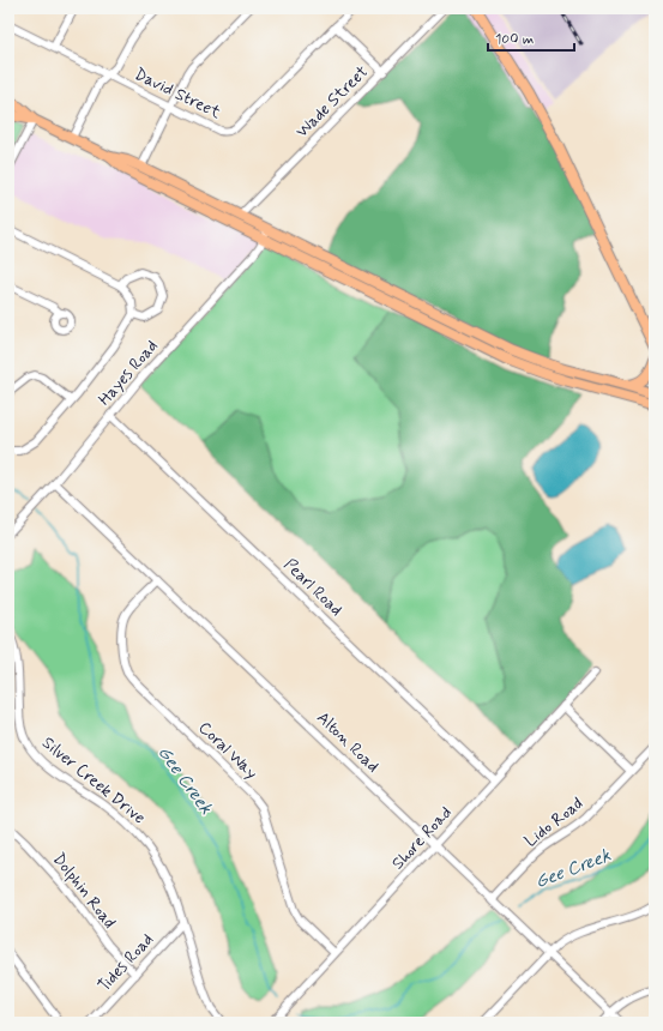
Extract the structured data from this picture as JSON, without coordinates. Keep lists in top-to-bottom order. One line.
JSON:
{"streets":{"street":["David Street","Wade Street","Hayes Road","Pearl Road","Alton Road","Coral Way","Silver Creek Drive","Lido Road","Shore Road","Dolphin Road","Tides Road"]},"crossings":[["Hayes Road","Pearl Road"],["Hayes Road","Alton Road"],["Pearl Road","Shore Road"],["Alton Road","Coral Way"],["Alton Road","Lido Road"],["Alton Road","Shore Road"],["Coral Way","Shore Road"],["Silver Creek Drive","Tides Road"],["Dolphin Road","Tides Road"]],"water":["Gee Creek"],"scale_bar":"100 m"}
